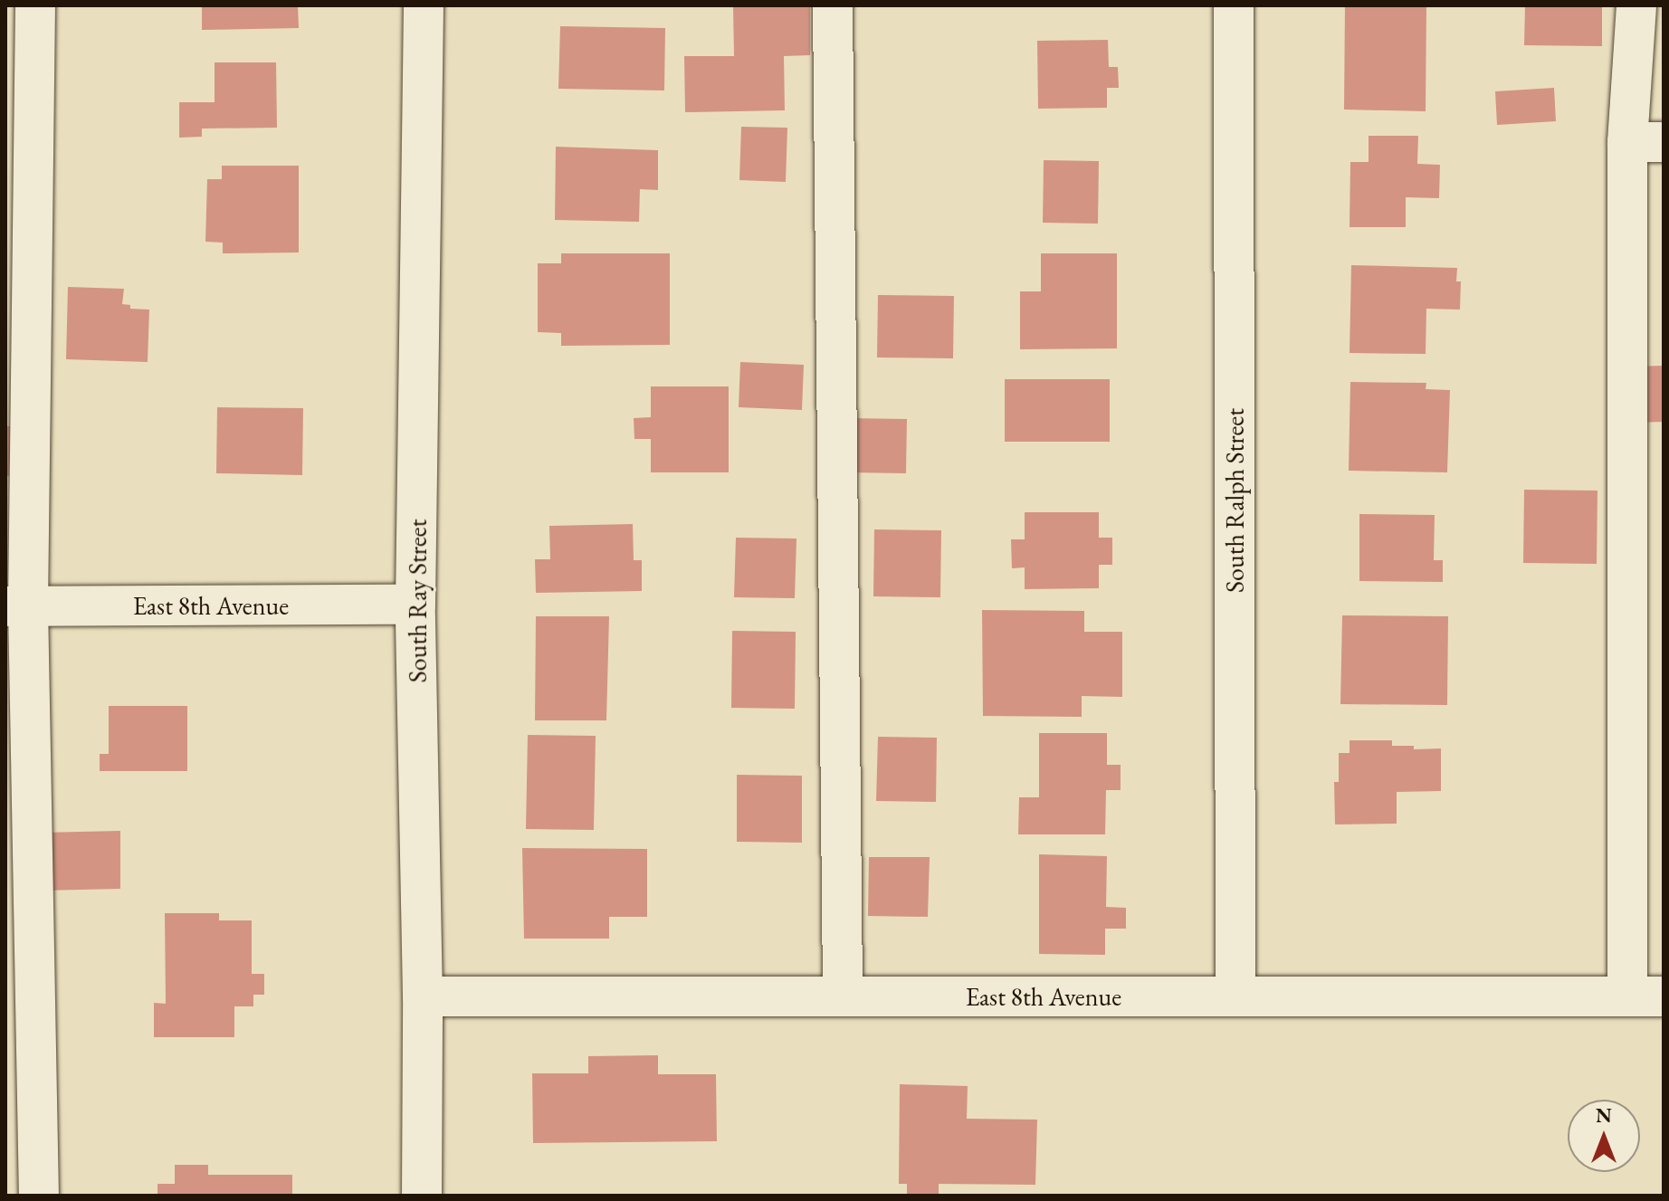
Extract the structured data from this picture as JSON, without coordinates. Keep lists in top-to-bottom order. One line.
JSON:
{"streets":{"street":["South Ralph Street","South Ray Street","East 8th Avenue"]},"crossings":[["South Ralph Street","East 8th Avenue"],["South Ray Street","East 8th Avenue"]],"north":"top"}
